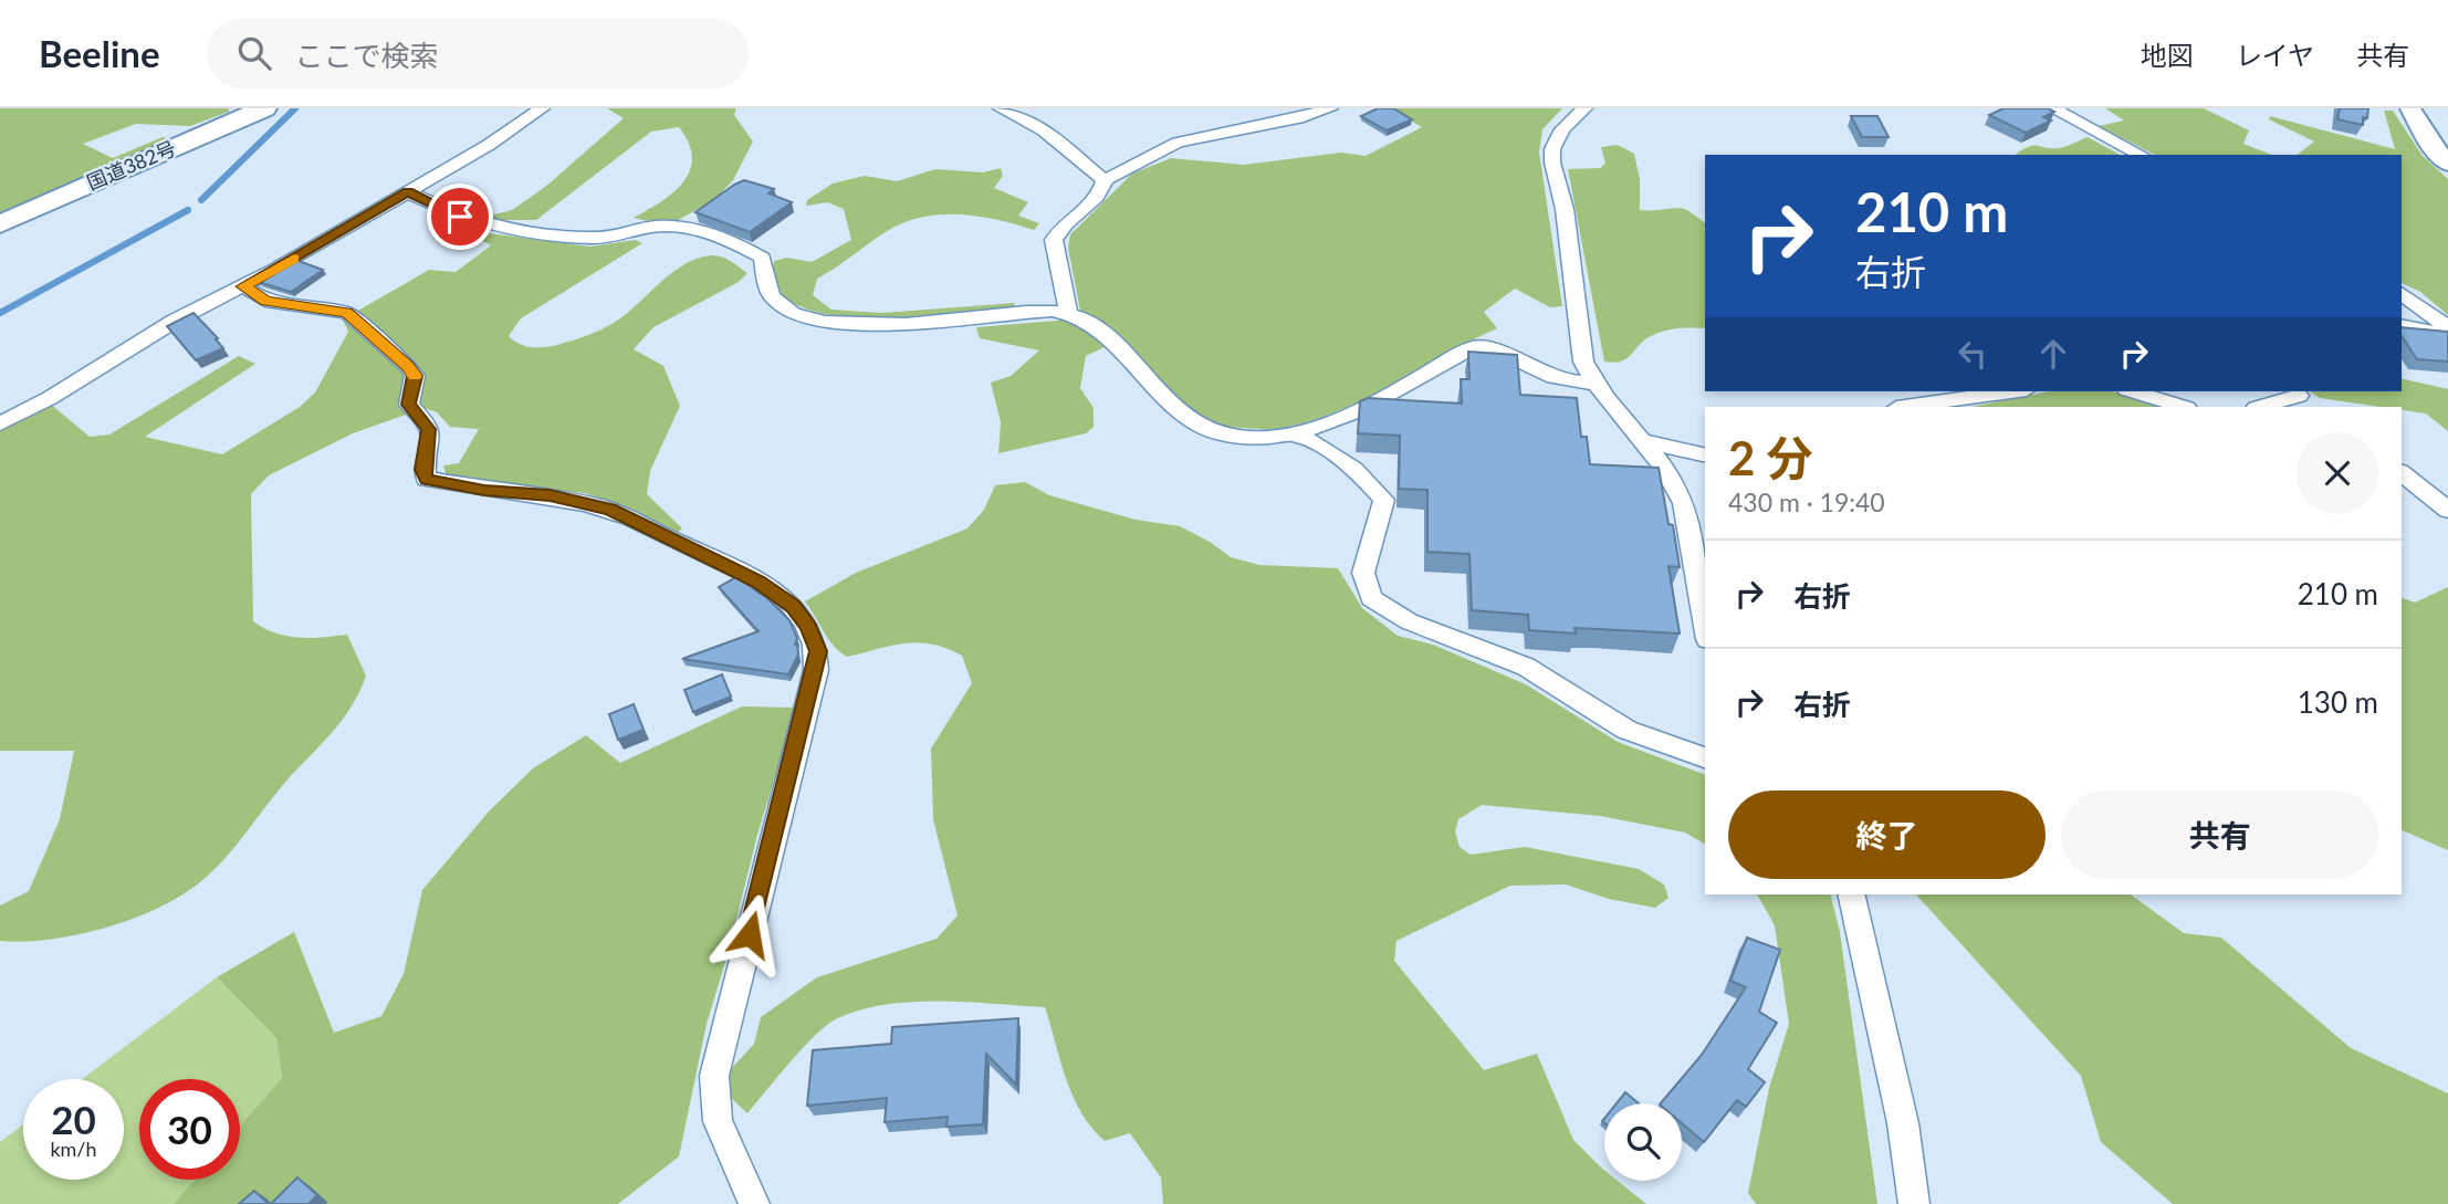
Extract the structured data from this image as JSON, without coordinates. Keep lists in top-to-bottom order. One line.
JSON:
{"streets":{"highway":["国道382号"]},"page":{"header":"Beeline","search":"ここで検索","nav":["地図","レイヤ","共有"],"turn":["210 m","右折"],"heading":["2 分","430 m · 19:40"],"list":[{"name":"右折","value":"210 m"},{"name":"右折","value":"130 m"}],"buttons":["終了","共有"],"speed":"20 km/h","limit":"30"}}
